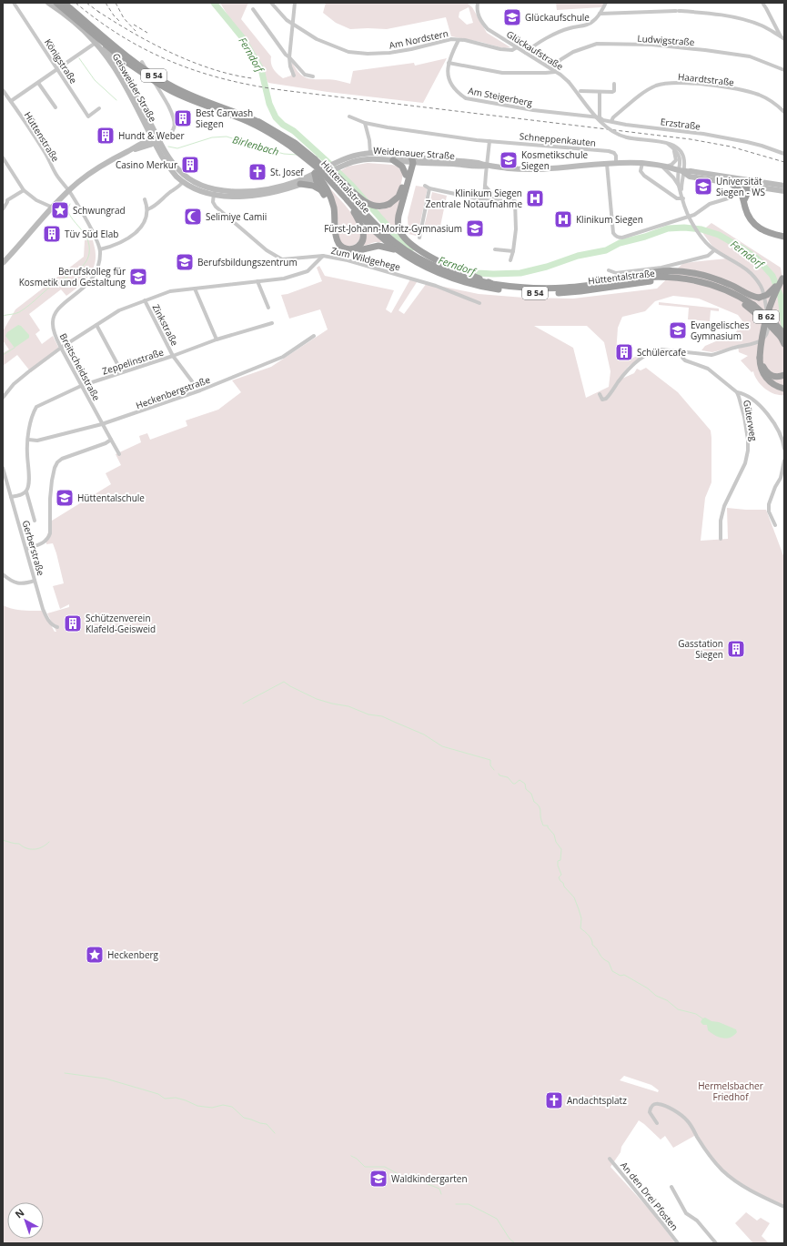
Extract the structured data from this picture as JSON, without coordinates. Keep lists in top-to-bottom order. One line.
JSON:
{"streets":{"highway":["B 54","Hüttentalstraße","B 62"],"main road":["Geisweider Straße","Weidenauer Straße"],"street":["Am Nordstern","Ludwigstraße","Glückaufstraße","Königstraße","Haardtstraße","Am Steigerberg","Erzstraße","Hüttenstraße","Schneppenkauten","Zum Wildgehege","Zinkstraße","Zeppelinstraße","Breitscheidstraße","Heckenbergstraße","Güterweg","Gerberstraße","An den Drei Pfosten"]},"crossings":[["Am Nordstern","Glückaufstraße"],["Am Nordstern","Am Steigerberg"],["Ludwigstraße","Glückaufstraße"],["Glückaufstraße","Weidenauer Straße"],["B 54","Hüttentalstraße"],["B 54","B 62"],["Haardtstraße","Erzstraße"],["Geisweider Straße","Weidenauer Straße"],["Geisweider Straße","Hüttentalstraße"],["Am Steigerberg","Erzstraße"],["Schneppenkauten","Weidenauer Straße"],["Weidenauer Straße","Zum Wildgehege"],["Zinkstraße","Zeppelinstraße"],["Zeppelinstraße","Breitscheidstraße"],["Zeppelinstraße","Heckenbergstraße"],["Breitscheidstraße","Heckenbergstraße"]],"water":["Ferndorf","Birlenbach"],"parks":["Hermelsbacher Friedhof"],"places":{"school or university":["Glückaufschule","Kosmetikschule Siegen","Universität Siegen - WS","Fürst-Johann-Moritz-Gymnasium","Berufsbildungszentrum","Berufskolleg für Kosmetik und Gestaltung","Evangelisches Gymnasium","Hüttentalschule","Waldkindergarten"],"building":["Best Carwash Siegen","Hundt & Weber","Casino Merkur","Tüv Süd Elab","Schülercafe","Schützenverein Klafeld-Geisweid","Gasstation Siegen"],"church":["St. Josef","Andachtsplatz"],"hospital":["Klinikum Siegen Zentrale Notaufnahme","Klinikum Siegen"],"place":["Schwungrad","Heckenberg"],"mosque":["Selimiye Camii"]},"north":"top left"}
